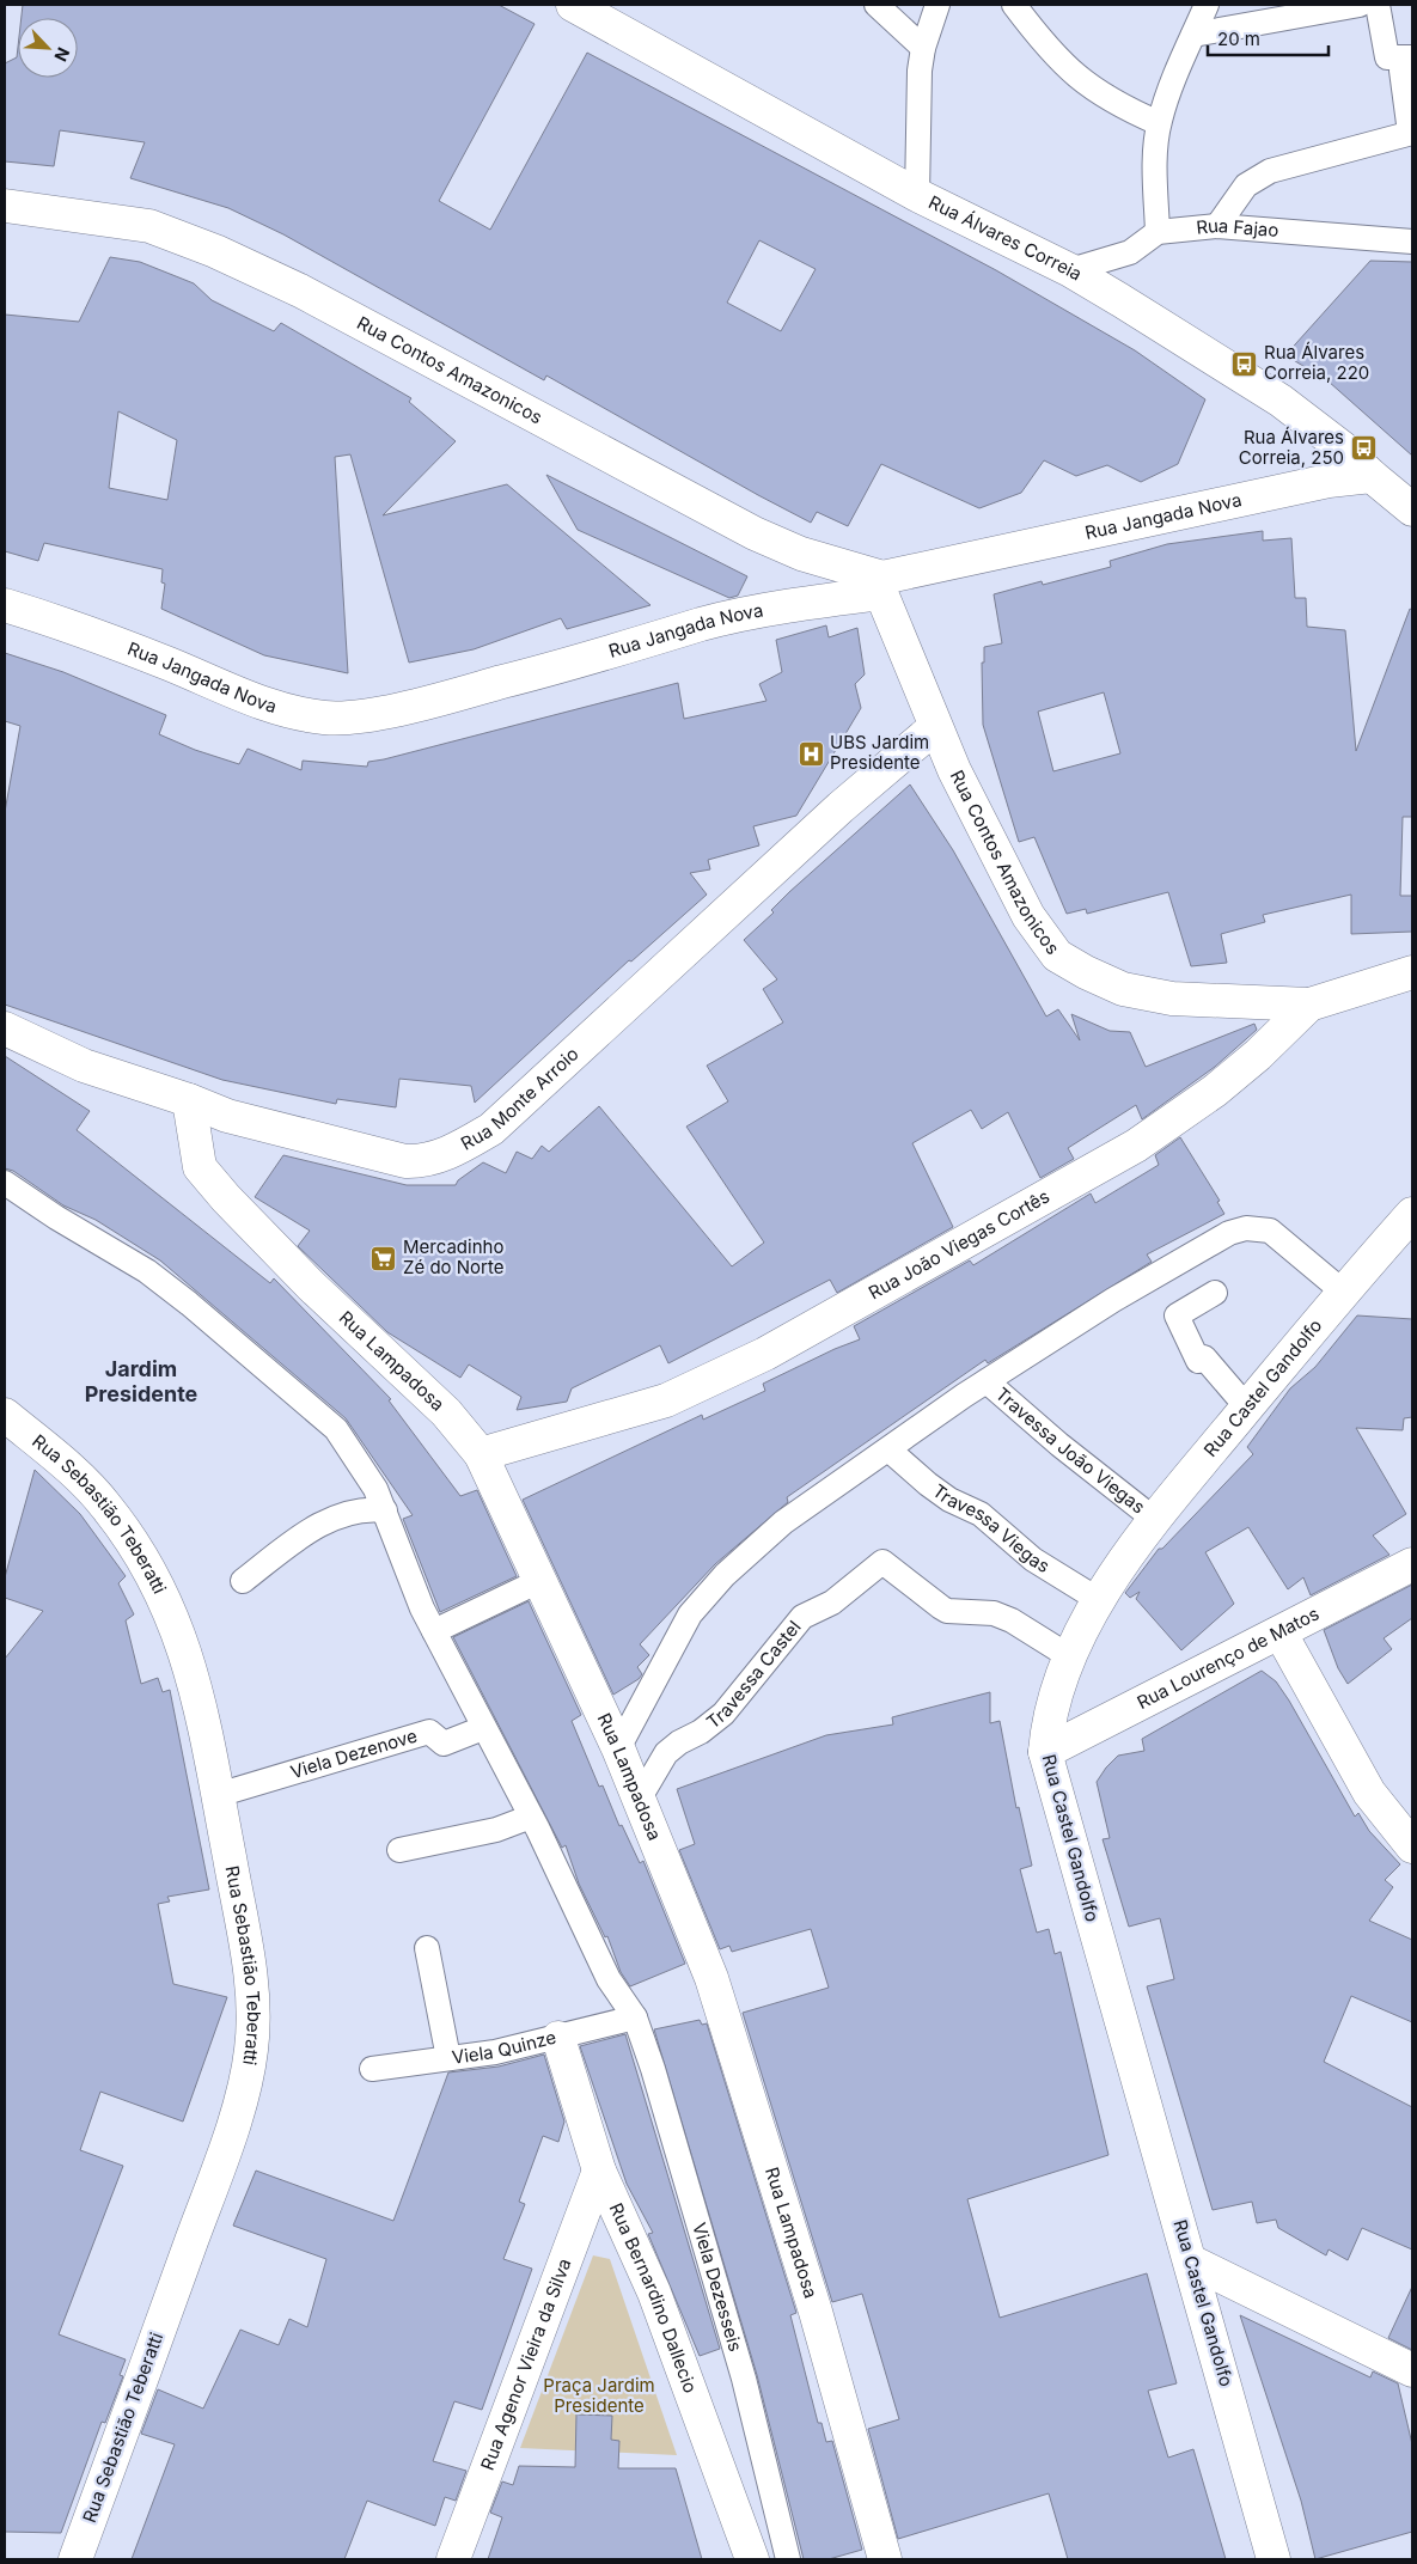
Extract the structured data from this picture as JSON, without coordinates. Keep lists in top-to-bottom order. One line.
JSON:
{"streets":{"street":["Rua Álvares Correia","Rua Contos Amazonicos","Rua Jangada Nova","Rua Monte Arroio","Rua João Viegas Cortês","Rua Lampadosa","Rua Castel Gandolfo","Rua Sebastião Teberatti","Rua Lourenço de Matos","Rua Bernardino Dallecio","Rua Agenor Vieira da Silva"],"lane":["Rua Fajao","Travessa João Viegas","Travessa Viegas","Travessa Castel","Viela Dezenove","Viela Quinze","Viela Dezesseis"]},"crossings":[["Rua Álvares Correia","Rua Jangada Nova"],["Rua Contos Amazonicos","Rua Jangada Nova"],["Rua Contos Amazonicos","Rua Monte Arroio"],["Rua Contos Amazonicos","Rua João Viegas Cortês"],["Rua Monte Arroio","Rua Lampadosa"],["Rua João Viegas Cortês","Rua Lampadosa"],["Rua Lampadosa","Travessa Castel"],["Rua Castel Gandolfo","Travessa João Viegas"],["Rua Castel Gandolfo","Travessa Viegas"],["Rua Castel Gandolfo","Rua Lourenço de Matos"],["Rua Castel Gandolfo","Travessa Castel"],["Rua Sebastião Teberatti","Viela Dezenove"],["Viela Dezenove","Viela Dezesseis"],["Viela Quinze","Viela Dezesseis"],["Viela Quinze","Rua Bernardino Dallecio"],["Rua Bernardino Dallecio","Rua Agenor Vieira da Silva"]],"districts":["Jardim Presidente"],"parks":["Praça Jardim Presidente"],"places":{"bus stop":["Rua Álvares Correia, 220","Rua Álvares Correia, 250"],"hospital":["UBS Jardim Presidente"],"supermarket":["Mercadinho Zé do Norte"]},"scale_bar":"20 m","north":"bottom right"}
